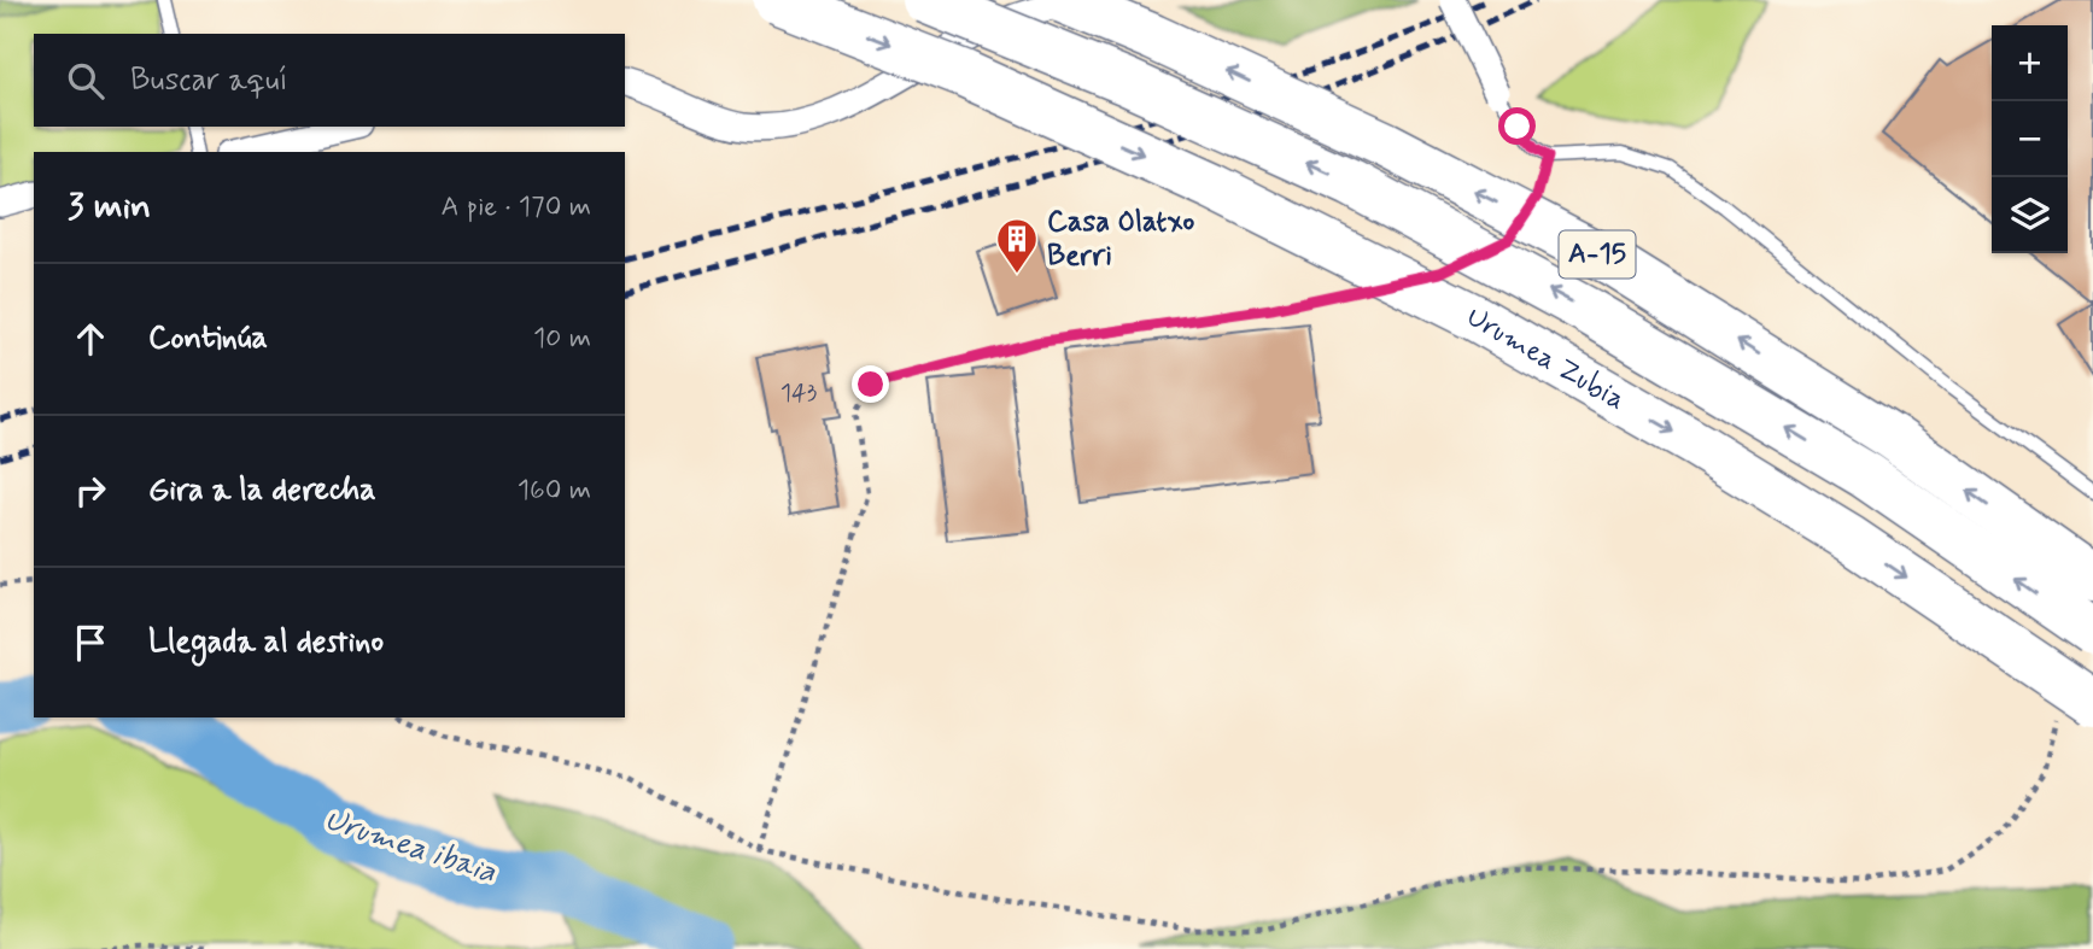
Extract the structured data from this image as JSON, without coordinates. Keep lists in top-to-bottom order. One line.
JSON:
{"streets":{"highway":["A-15","Urumea Zubia"]},"water":["Urumea ibaia"],"places":{"building":["Casa Olatxo Berri"]},"house_numbers":["143"],"page":{"map_buttons":["+","−"],"search":"Buscar aquí","heading":["3 min","A pie · 170 m"],"list":[["Continúa","10 m"],["Gira a la derecha","160 m"],"Llegada al destino"]}}
